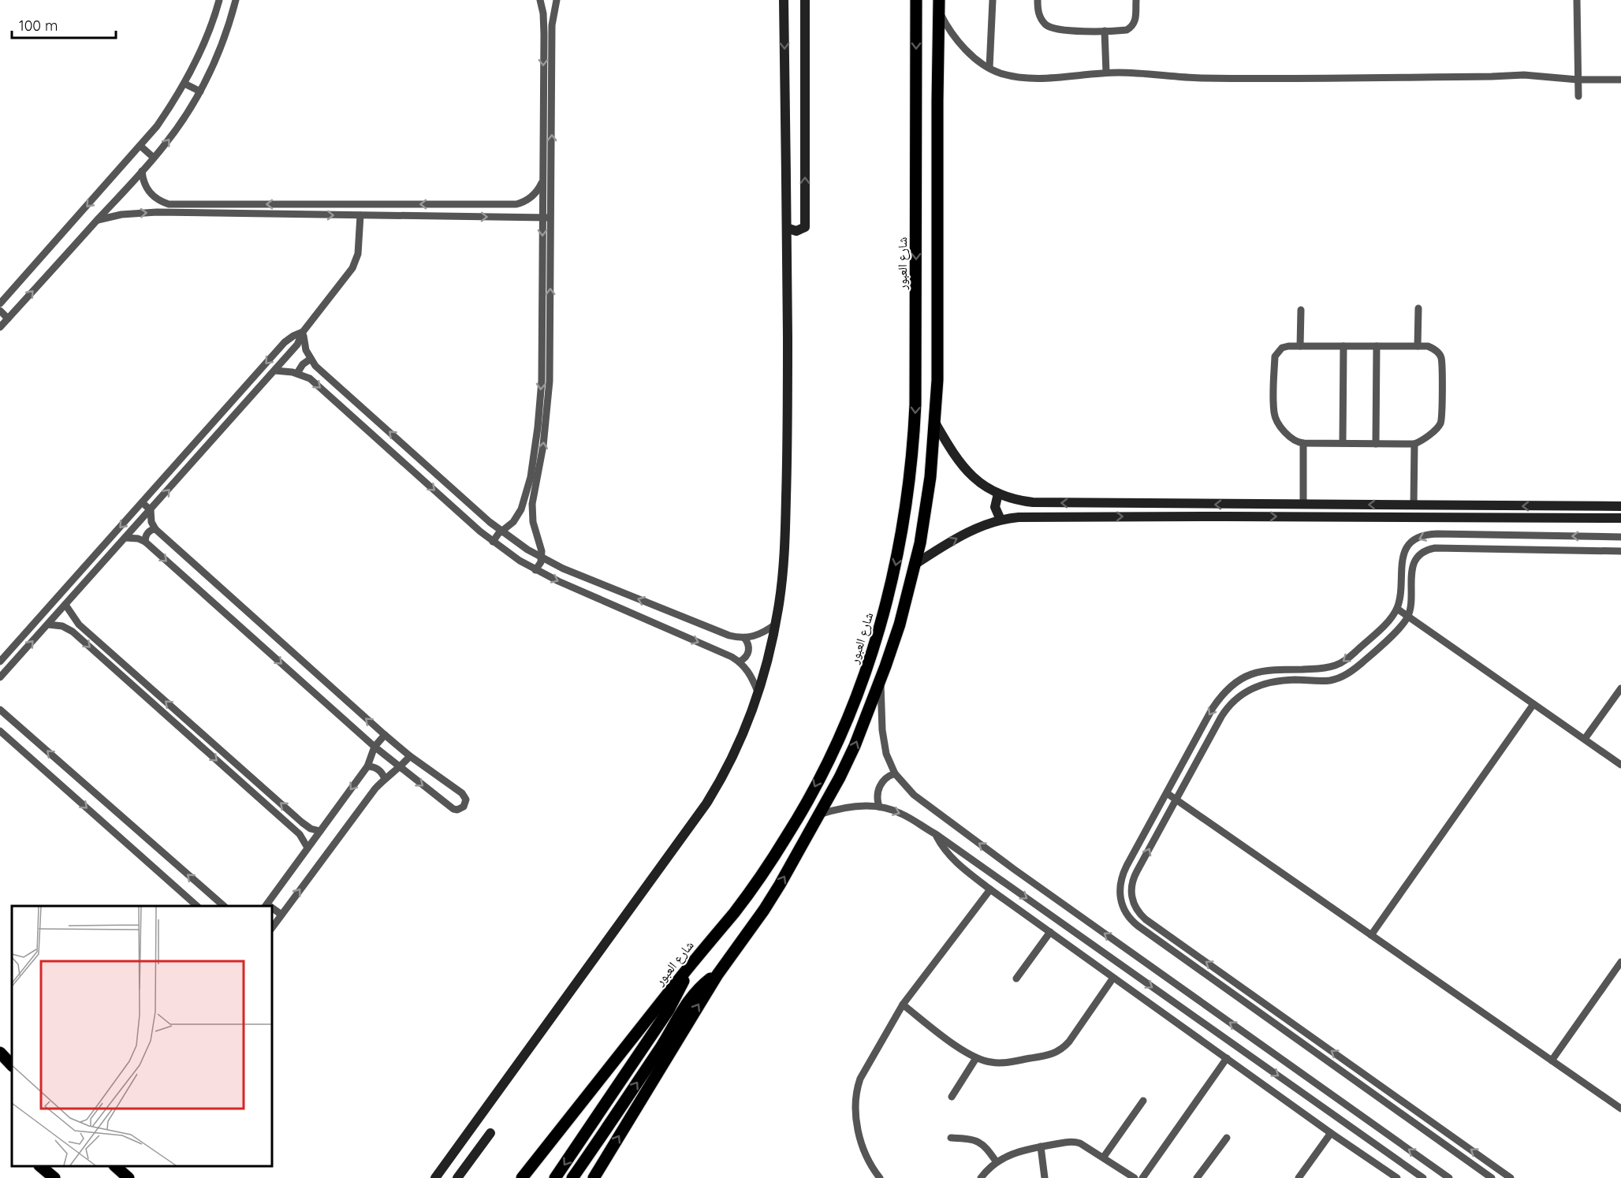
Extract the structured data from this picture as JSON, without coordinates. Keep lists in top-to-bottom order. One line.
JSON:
{"streets":{"main road":["شارع العبور"]},"scale_bar":"100 m"}
